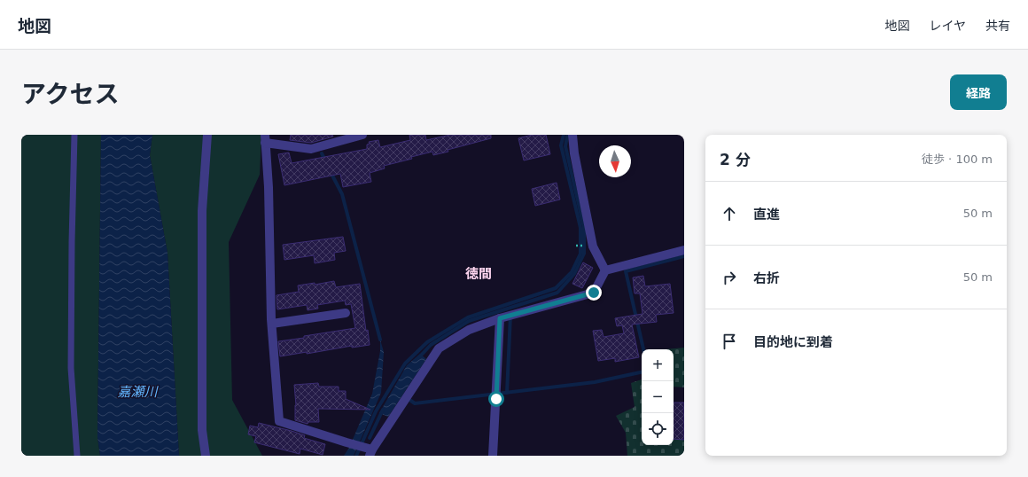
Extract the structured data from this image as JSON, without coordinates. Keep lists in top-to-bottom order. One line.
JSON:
{"districts":["徳間"],"water":["嘉瀬川"],"north":"bottom","page":{"header":"地図","nav":["地図","レイヤ","共有"],"title":"アクセス","buttons":"経路","heading":["2 分","徒歩 · 100 m"],"list":[["直進","50 m"],["右折","50 m"],"目的地に到着"],"map_buttons":["+","−"]}}
